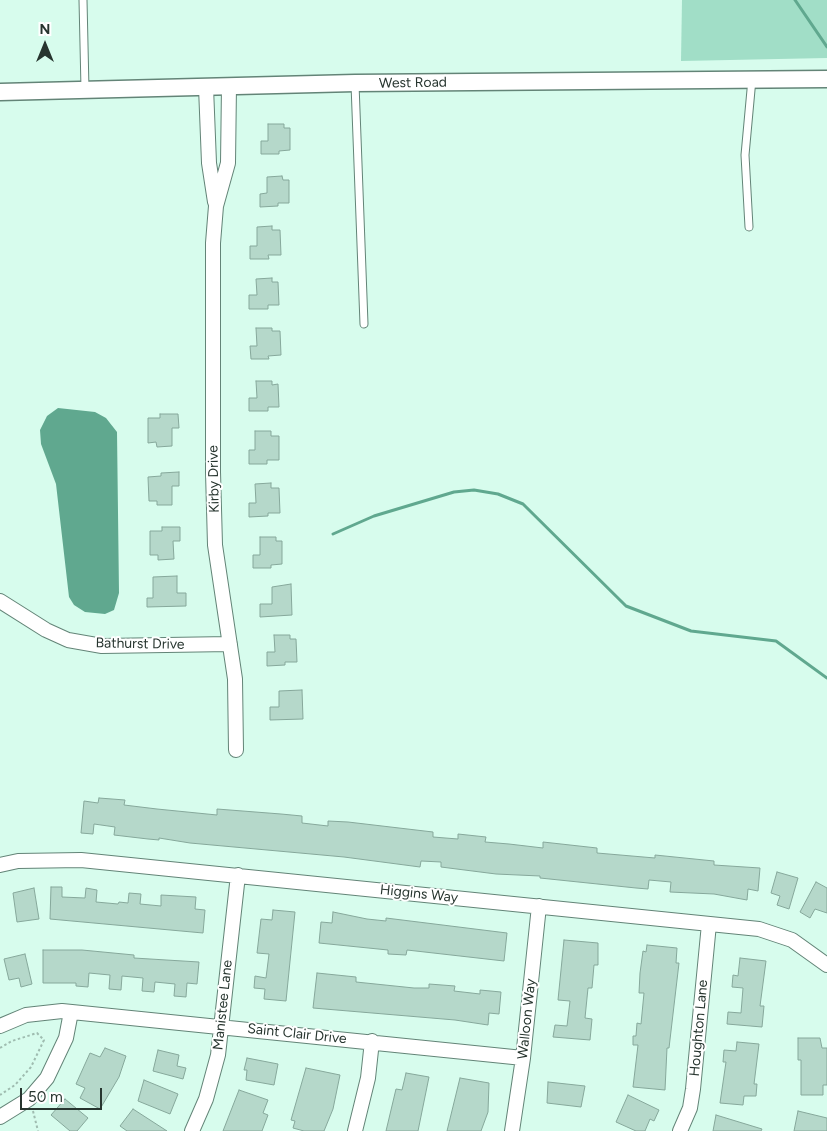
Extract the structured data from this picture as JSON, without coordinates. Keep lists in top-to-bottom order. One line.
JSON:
{"streets":{"street":["West Road","Kirby Drive","Bathurst Drive","Higgins Way","Manistee Lane","Walloon Way","Houghton Lane","Saint Clair Drive"]},"crossings":[["West Road","Kirby Drive"],["Kirby Drive","Bathurst Drive"],["Higgins Way","Manistee Lane"],["Higgins Way","Walloon Way"],["Higgins Way","Houghton Lane"],["Manistee Lane","Saint Clair Drive"],["Walloon Way","Saint Clair Drive"]],"scale_bar":"50 m","north":"top"}
